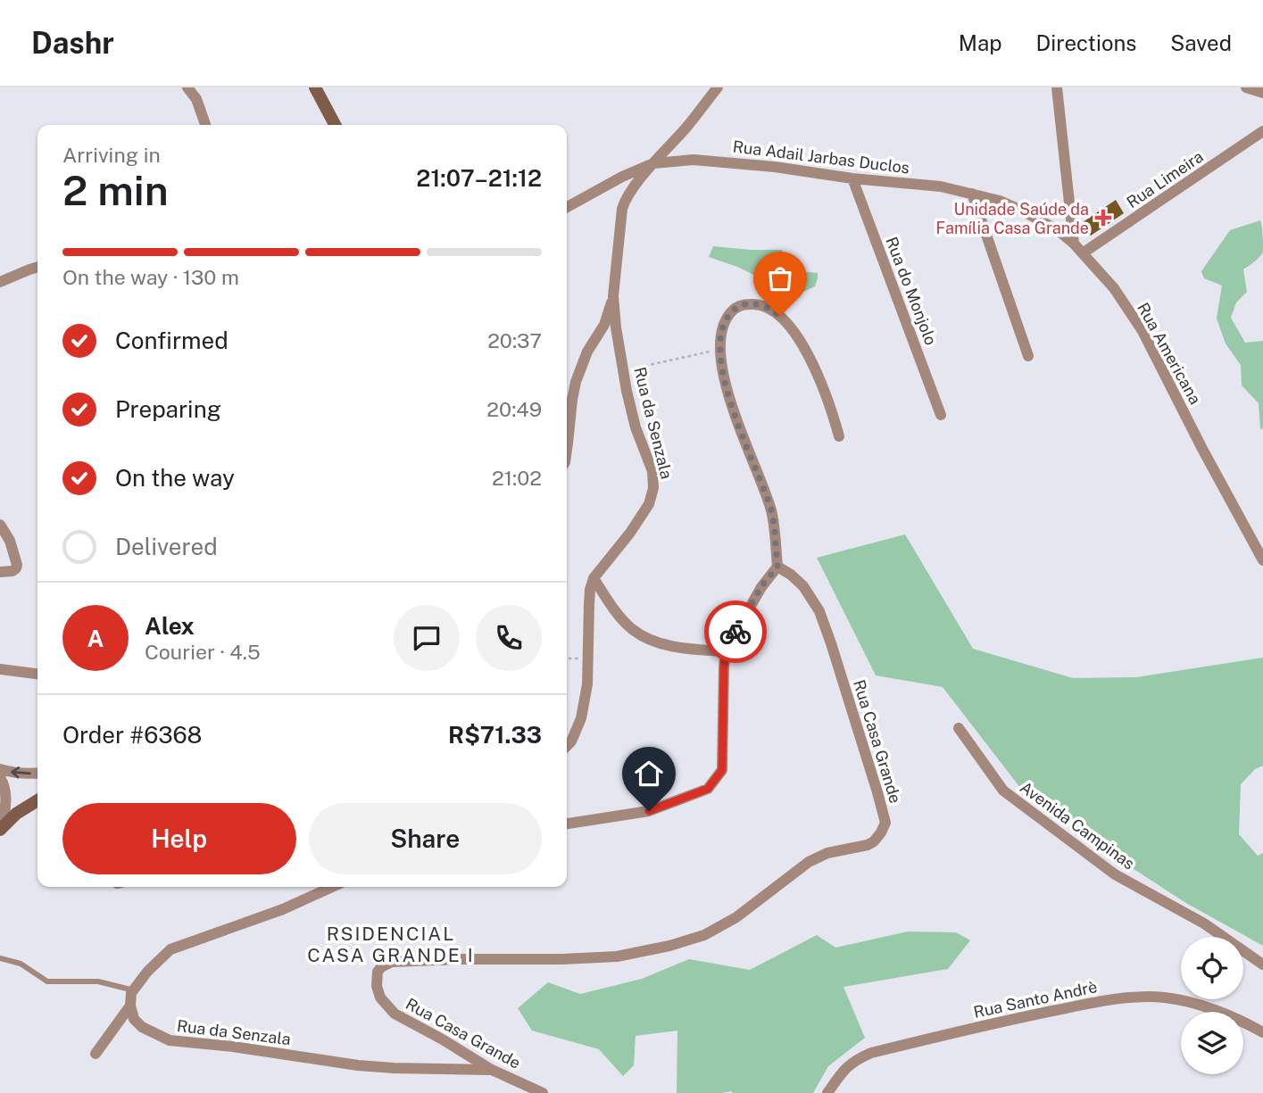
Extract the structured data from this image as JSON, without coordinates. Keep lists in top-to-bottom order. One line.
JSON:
{"streets":{"street":["Rua Adail Jarbas Duclos","Rua Limeira","Rua do Monjolo","Rua Americana","Rua da Senzala","Rua Casa Grande","Avenida Campinas","Rua Santo Andrè"]},"crossings":[["Rua Adail Jarbas Duclos","Rua do Monjolo"],["Rua Adail Jarbas Duclos","Rua Americana"],["Rua Adail Jarbas Duclos","Rua da Senzala"],["Rua Limeira","Rua Americana"],["Rua da Senzala","Rua Casa Grande"]],"districts":["RSIDENCIAL CASA GRANDE I"],"places":{"health":["Unidade Saúde da Família Casa Grande"]},"page":{"header":"Dashr","nav":["Map","Directions","Saved"],"heading":["2 min","Arriving in","21:07–21:12"],"panel":["Alex","Courier · 4.5","Order #6368","R$71.33"],"bar":"On the way · 130 m","list":[["Confirmed","20:37"],["Preparing","20:49"],["On the way","21:02"],"Delivered"],"round":"A","buttons":["Help","Share"]}}
